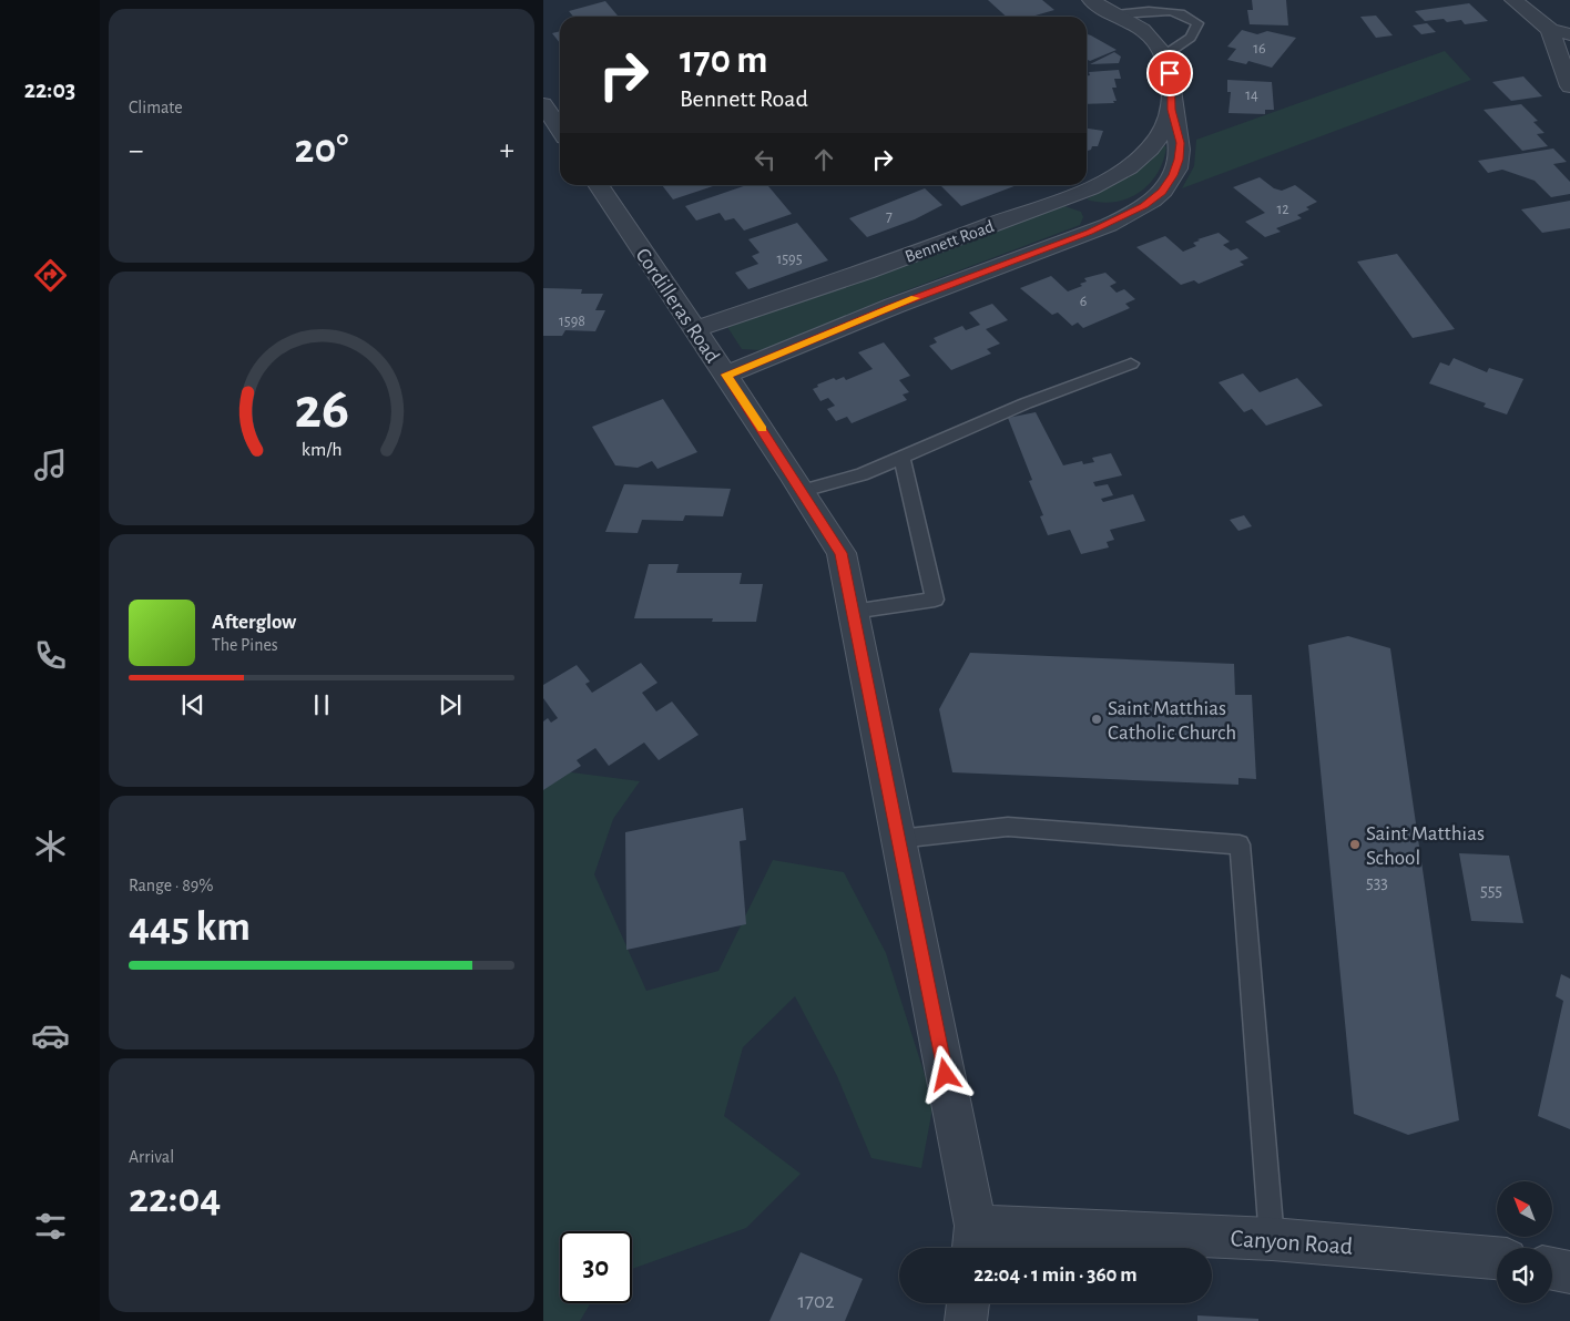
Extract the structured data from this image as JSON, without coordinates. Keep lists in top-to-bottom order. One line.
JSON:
{"streets":{"street":["Bennett Road","Cordilleras Road","Canyon Road"]},"crossings":[["Bennett Road","Cordilleras Road"],["Cordilleras Road","Canyon Road"]],"places":["Saint Matthias Catholic Church","Saint Matthias School"],"house_numbers":["16","14","12","7","1595","6","1598","533","555","1702"],"north":"top left","page":{"tabs":"22:03","tile":["Climate",["Range · 89%","445 km"],["Arrival","22:04"]],"turn":["170 m","Bennett Road"],"heat":["−","20°","+"],"song":["Afterglow","The Pines"],"limit":"30","trip":"22:04 · 1 min · 360 m","gauge":["26","km/h"]}}
